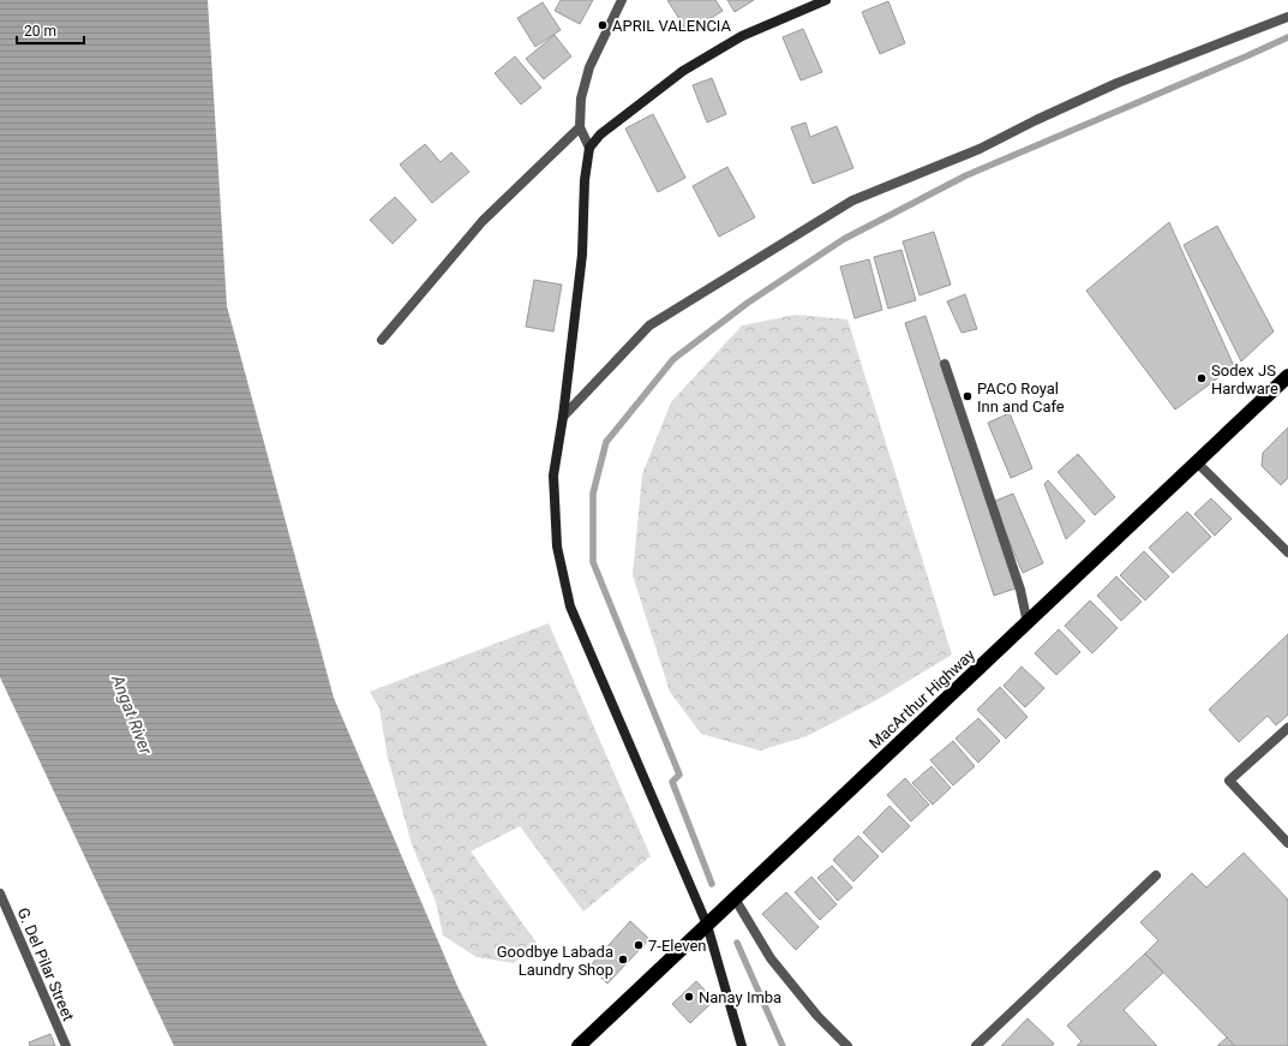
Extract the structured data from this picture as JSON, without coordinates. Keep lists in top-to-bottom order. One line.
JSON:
{"streets":{"highway":["MacArthur Highway"],"street":["G. Del Pilar Street"]},"water":["Angat River"],"places":["APRIL VALENCIA","Sodex JS Hardware","PACO Royal Inn and Cafe","7-Eleven","Goodbye Labada Laundry Shop","Nanay Imba"],"scale_bar":"20 m"}
